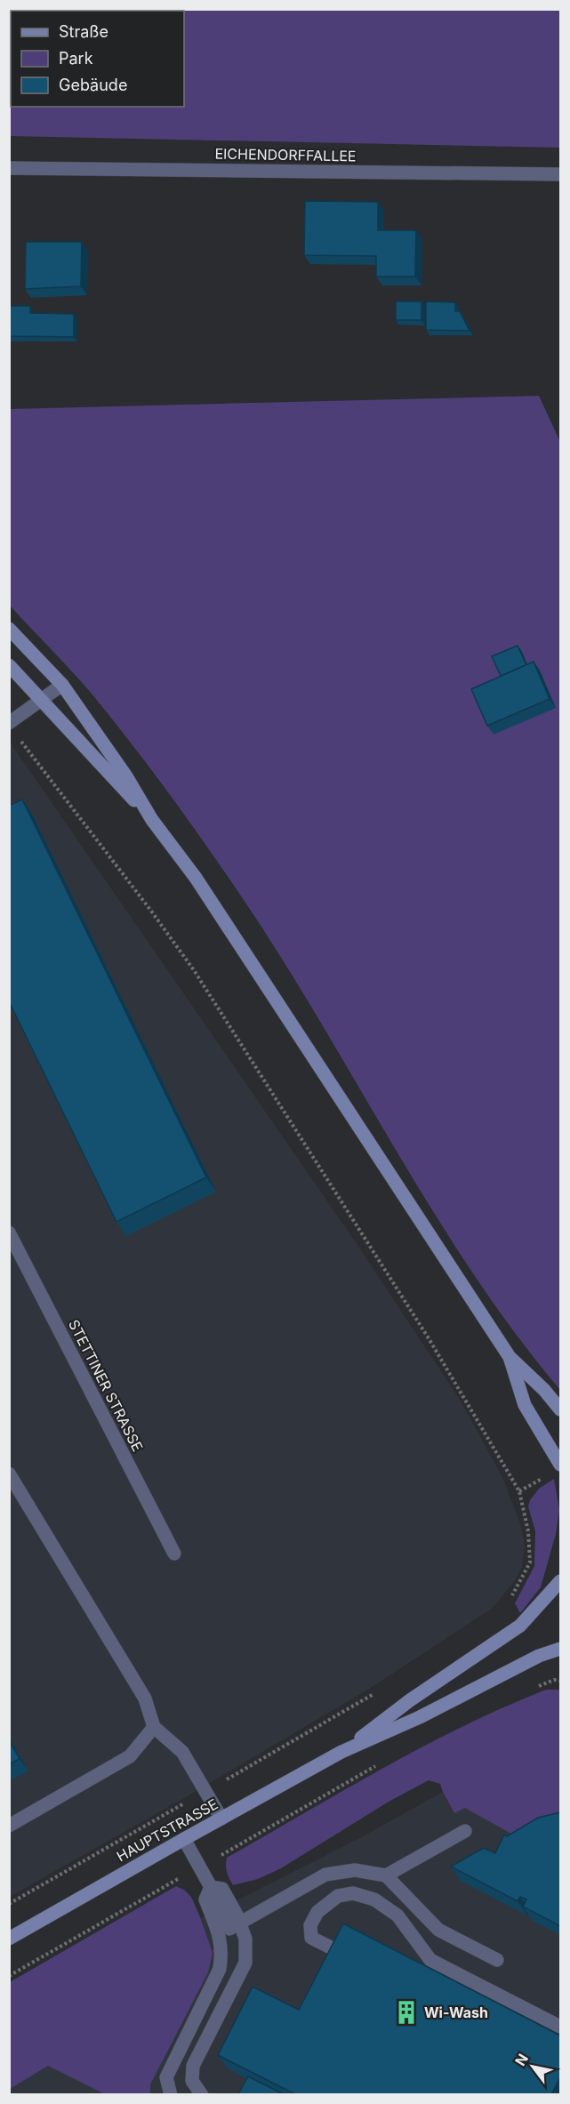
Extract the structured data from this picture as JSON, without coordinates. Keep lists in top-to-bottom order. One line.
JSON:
{"streets":{"street":["EICHENDORFFALLEE","STETTINER STRASSE","HAUPTSTRASSE"]},"places":{"building":["Wi-Wash"]},"legend":["Straße","Park","Gebäude"],"north":"top left"}
